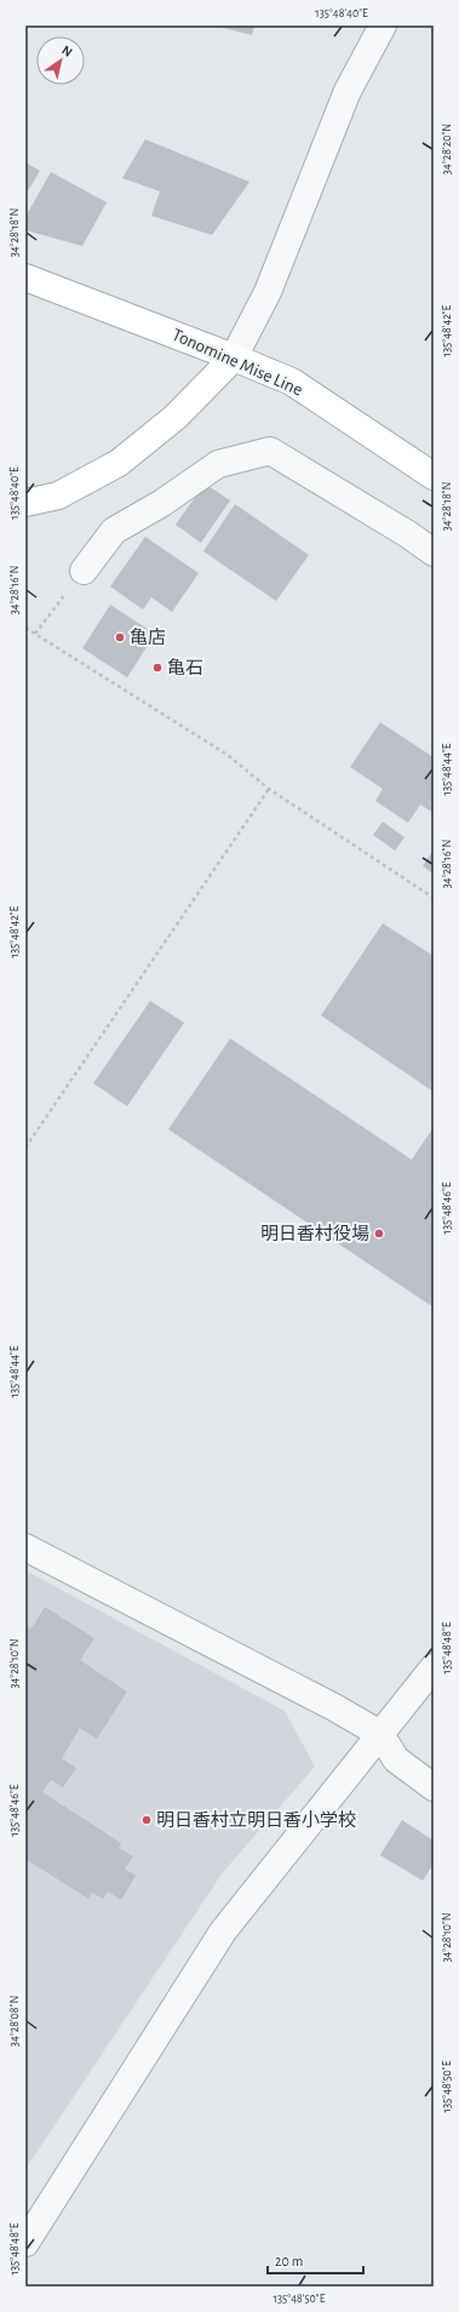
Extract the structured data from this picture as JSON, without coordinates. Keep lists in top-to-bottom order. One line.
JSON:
{"streets":{"main road":["Tonomine Mise Line"]},"places":["亀店","亀石","明日香村役場","明日香村立明日香小学校"],"scale_bar":"20 m","north":"top right","coordinates":["135°48'40\"E","34°28'20\"N","34°28'18\"N","135°48'42\"E","34°28'16\"N","135°48'44\"E","135°48'46\"E","135°48'48\"E","34°28'10\"N","34°28'08\"N","135°48'50\"E"]}
